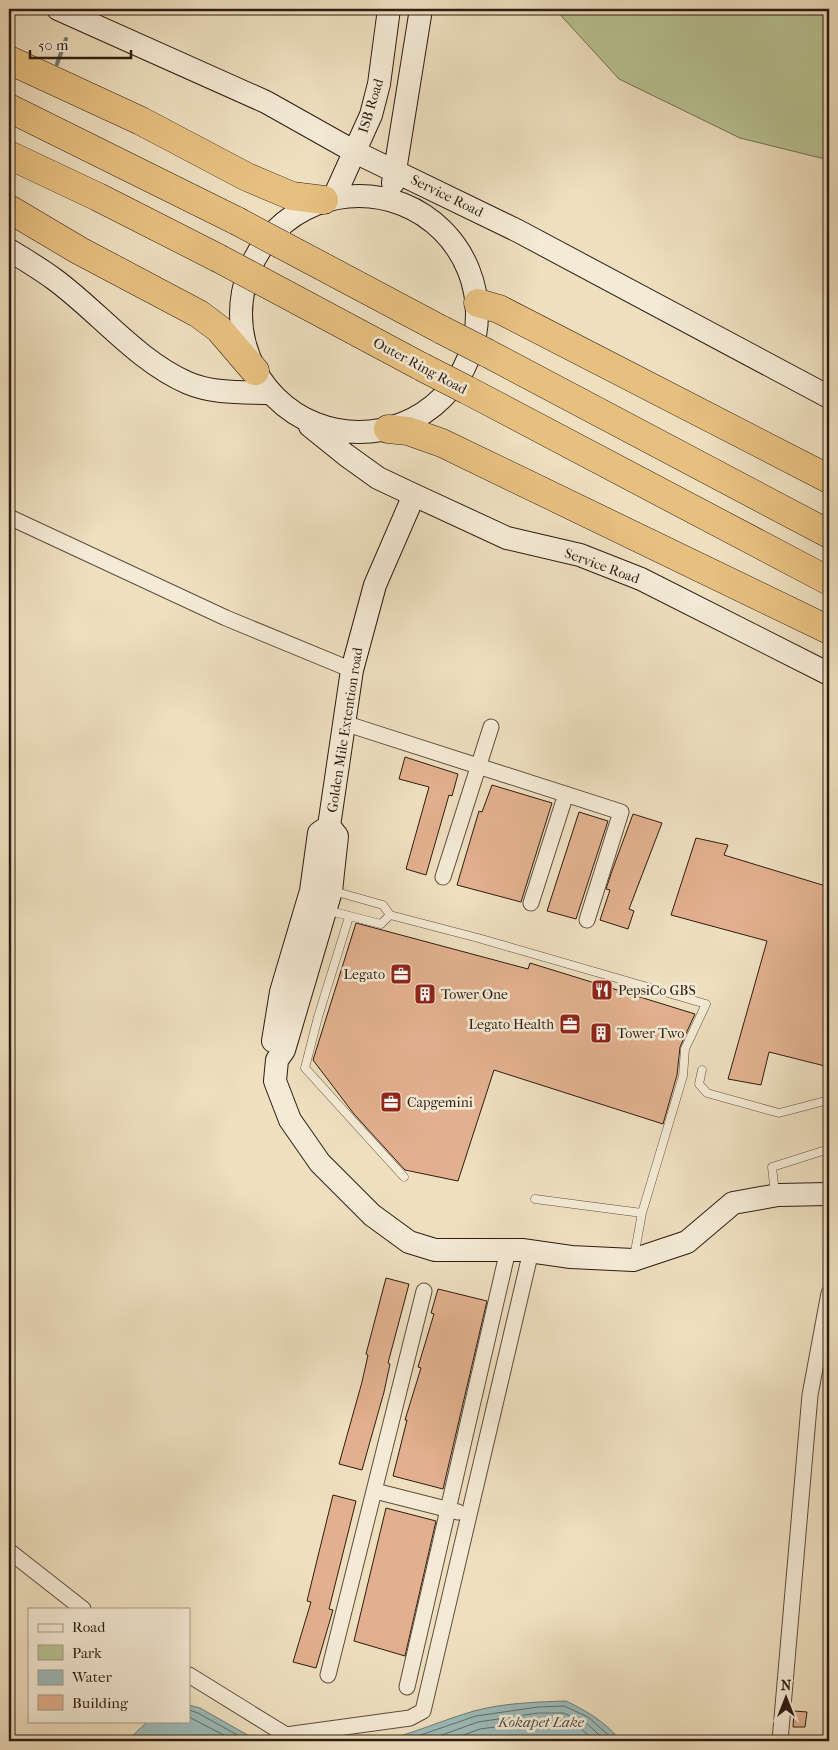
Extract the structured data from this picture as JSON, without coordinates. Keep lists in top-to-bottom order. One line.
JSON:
{"streets":{"highway":["Outer Ring Road"],"main road":["ISB Road","Service Road","Golden Mile Extention road"]},"crossings":[["ISB Road","Service Road"],["Service Road","Golden Mile Extention road"]],"water":["Kokapet Lake"],"places":{"office":["Legato","Legato Health","Capgemini"],"restaurant":["PepsiCo GBS"],"building":["Tower One","Tower Two"]},"legend":["Road","Park","Water","Building"],"scale_bar":"50 m","north":"top"}
